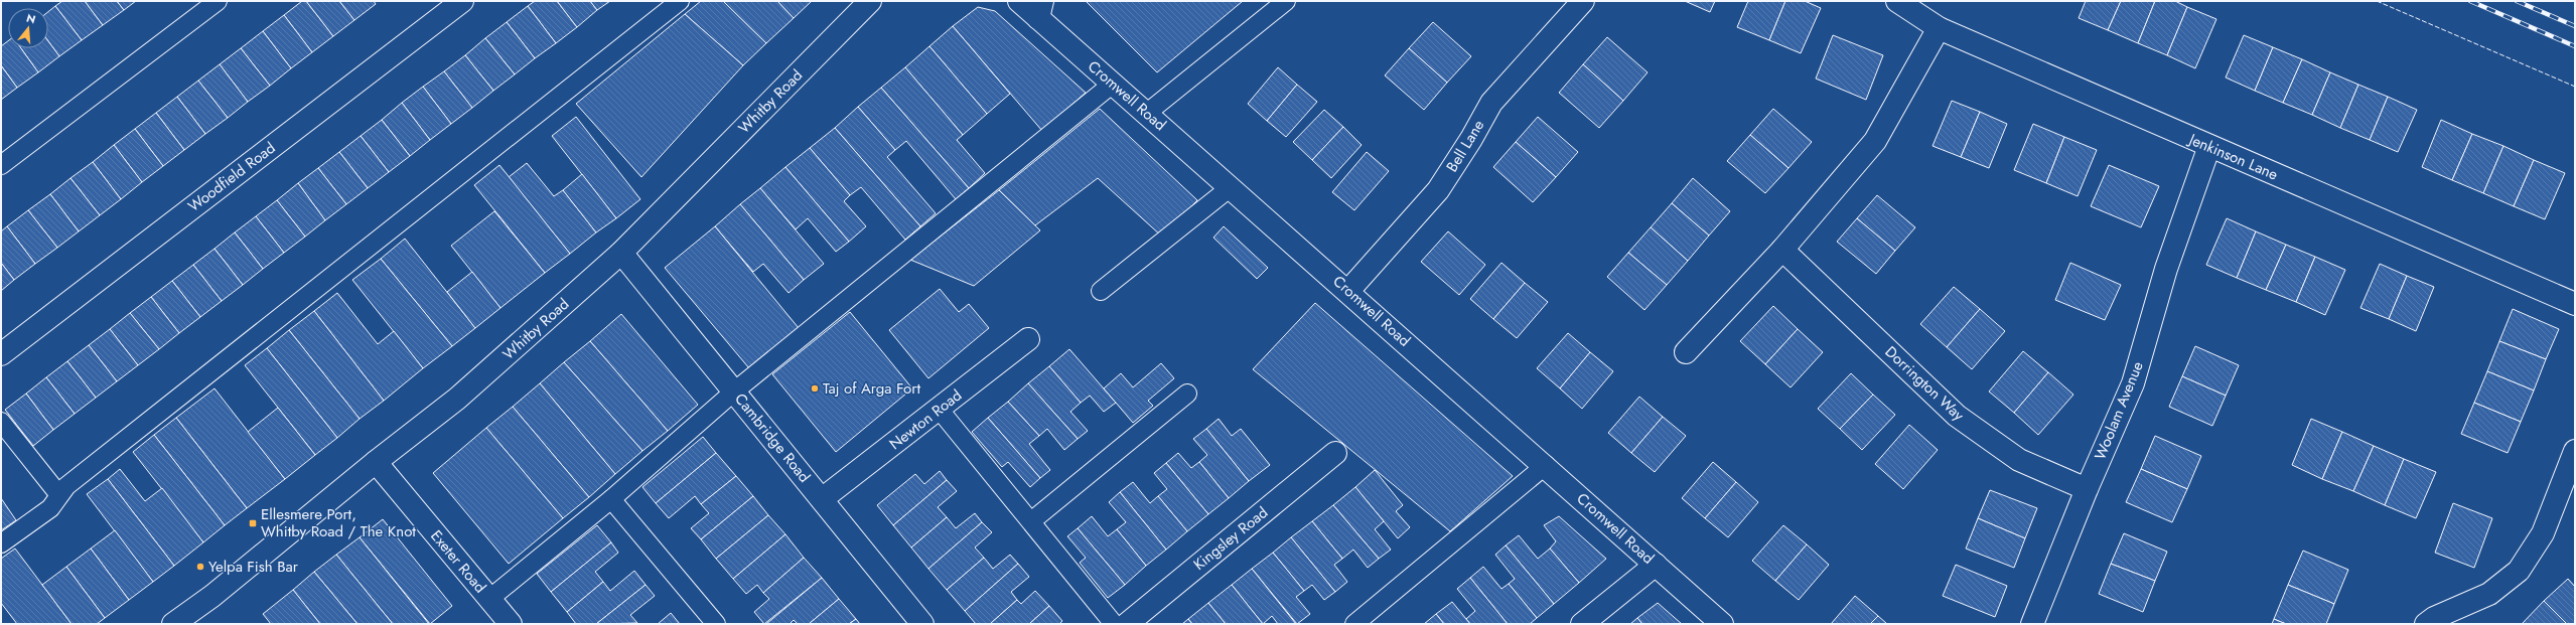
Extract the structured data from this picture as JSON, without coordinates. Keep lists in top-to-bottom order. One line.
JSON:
{"streets":{"street":["Cromwell Road","Whitby Road","Bell Lane","Jenkinson Lane","Woodfield Road","Dorrington Way","Woolam Avenue","Newton Road","Cambridge Road","Kingsley Road","Exeter Road"]},"crossings":[["Cromwell Road","Bell Lane"],["Whitby Road","Cambridge Road"],["Whitby Road","Exeter Road"],["Jenkinson Lane","Woolam Avenue"],["Dorrington Way","Woolam Avenue"],["Newton Road","Cambridge Road"]],"places":{"other":["Taj of Arga Fort","Yelpa Fish Bar"],"transit":["Ellesmere Port, Whitby Road / The Knot"]},"north":"top"}
